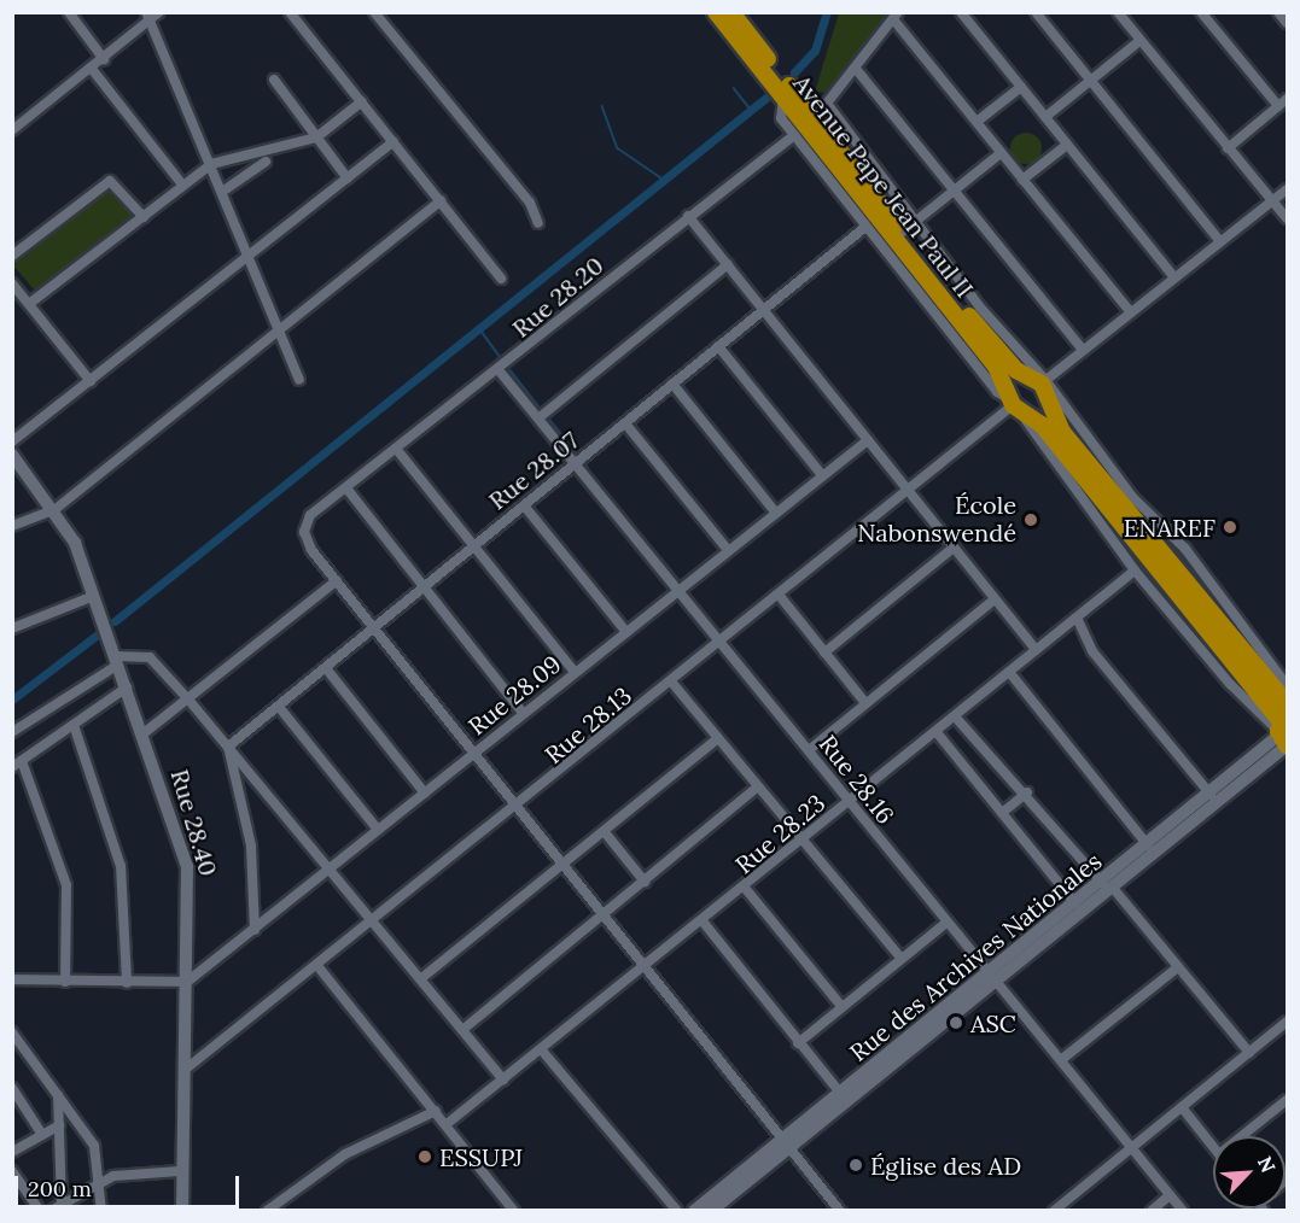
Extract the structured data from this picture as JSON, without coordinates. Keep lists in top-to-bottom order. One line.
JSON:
{"streets":{"highway":["Avenue Pape Jean Paul II"],"street":["Rue 28.20","Rue 28.07","Rue 28.09","Rue 28.13","Rue 28.16","Rue 28.40","Rue 28.23","Rue des Archives Nationales"]},"crossings":[["Avenue Pape Jean Paul II","Rue 28.13"],["Avenue Pape Jean Paul II","Rue des Archives Nationales"],["Rue 28.20","Rue 28.16"],["Rue 28.07","Rue 28.16"],["Rue 28.09","Rue 28.16"],["Rue 28.09","Rue 28.40"],["Rue 28.13","Rue 28.16"],["Rue 28.13","Rue 28.40"],["Rue 28.16","Rue 28.23"],["Rue 28.16","Rue des Archives Nationales"]],"places":["École Nabonswendé","ENAREF","ASC","ESSUPJ","Église des AD"],"scale_bar":"200 m","north":"top right"}
